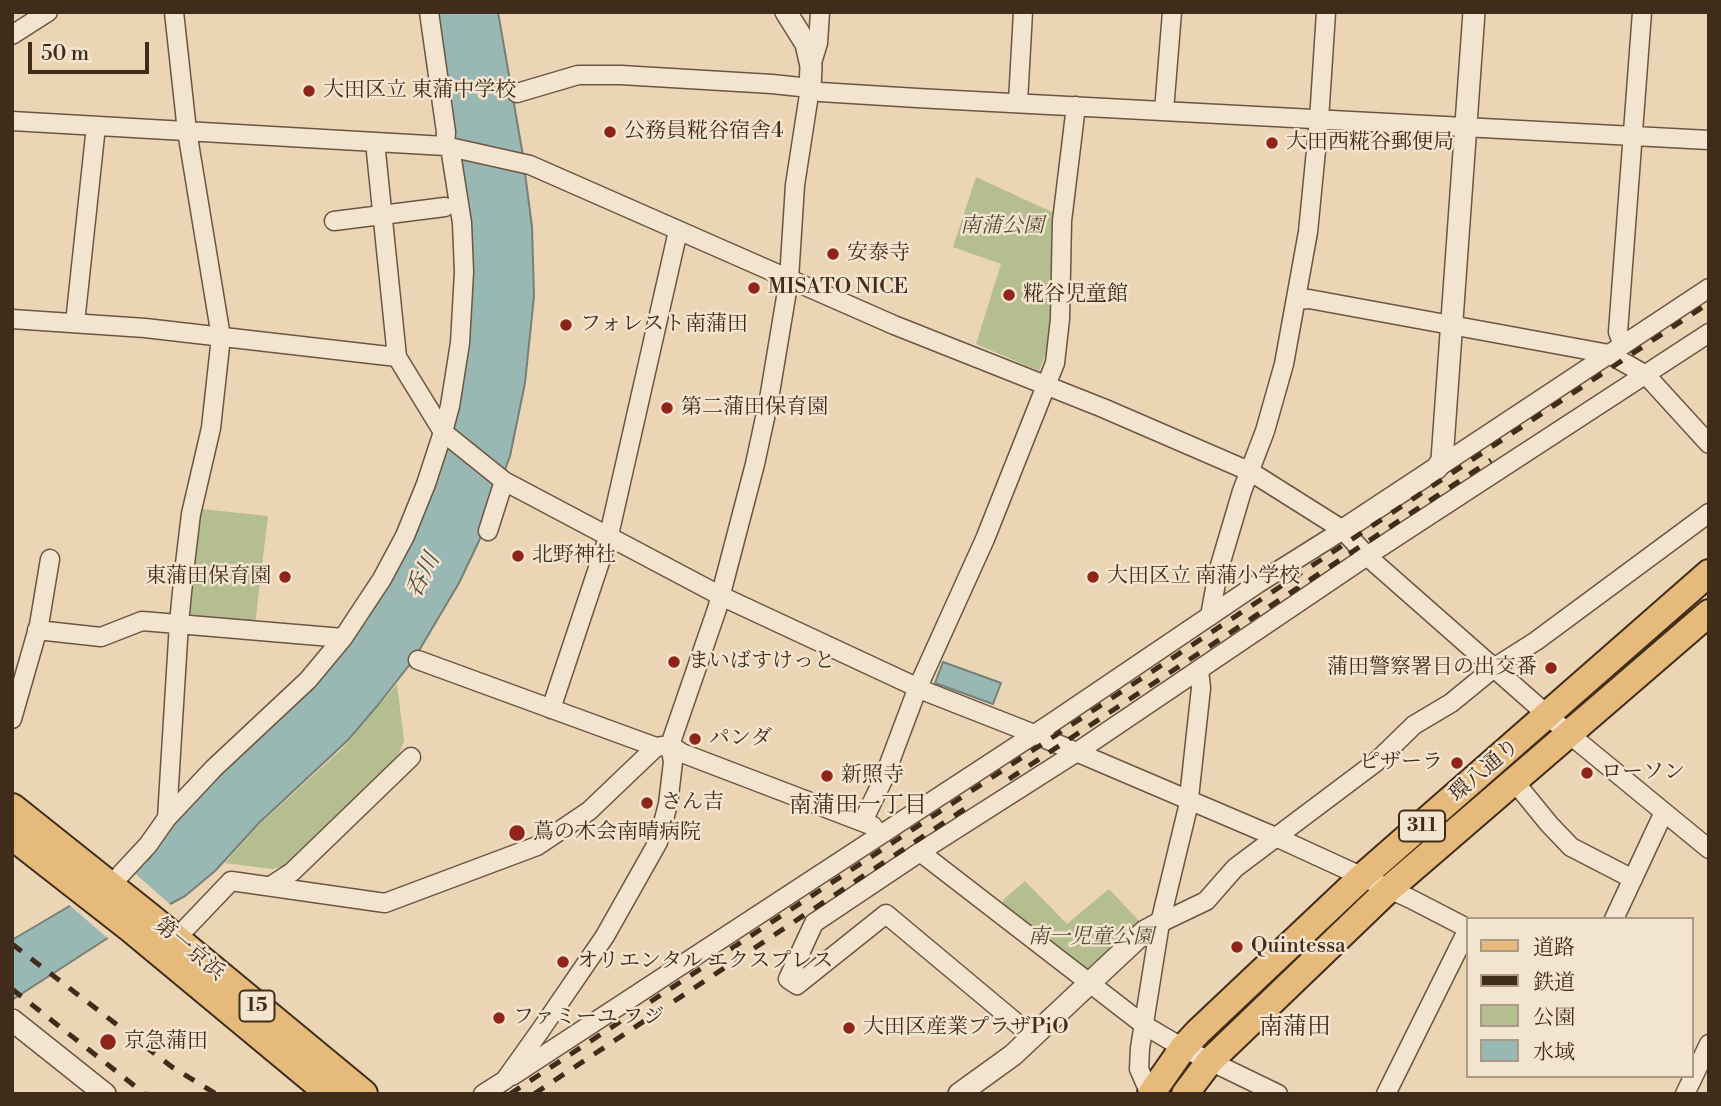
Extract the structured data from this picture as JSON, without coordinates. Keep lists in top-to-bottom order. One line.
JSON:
{"streets":{"highway":["第一京浜","15"],"main road":["環八通り","311"]},"districts":["南蒲田一丁目","南蒲田"],"water":["呑川"],"parks":["南蒲公園","南一児童公園"],"places":["大田区立 東蒲中学校","公務員糀谷宿舎4","大田西糀谷郵便局","安泰寺","MISATO NICE","糀谷児童館","フォレスト南蒲田","第二蒲田保育園","北野神社","東蒲田保育園","大田区立 南蒲小学校","まいばすけっと","蒲田警察署日の出交番","パンダ","ピザーラ","ローソン","新照寺","さん吉","蔦の木会南晴病院","Quintessa","オリエンタル エクスプレス","ファミーユ フジ","大田区産業プラザPiO","京急蒲田"],"legend":["道路","鉄道","公園","水域"],"scale_bar":"50 m"}
